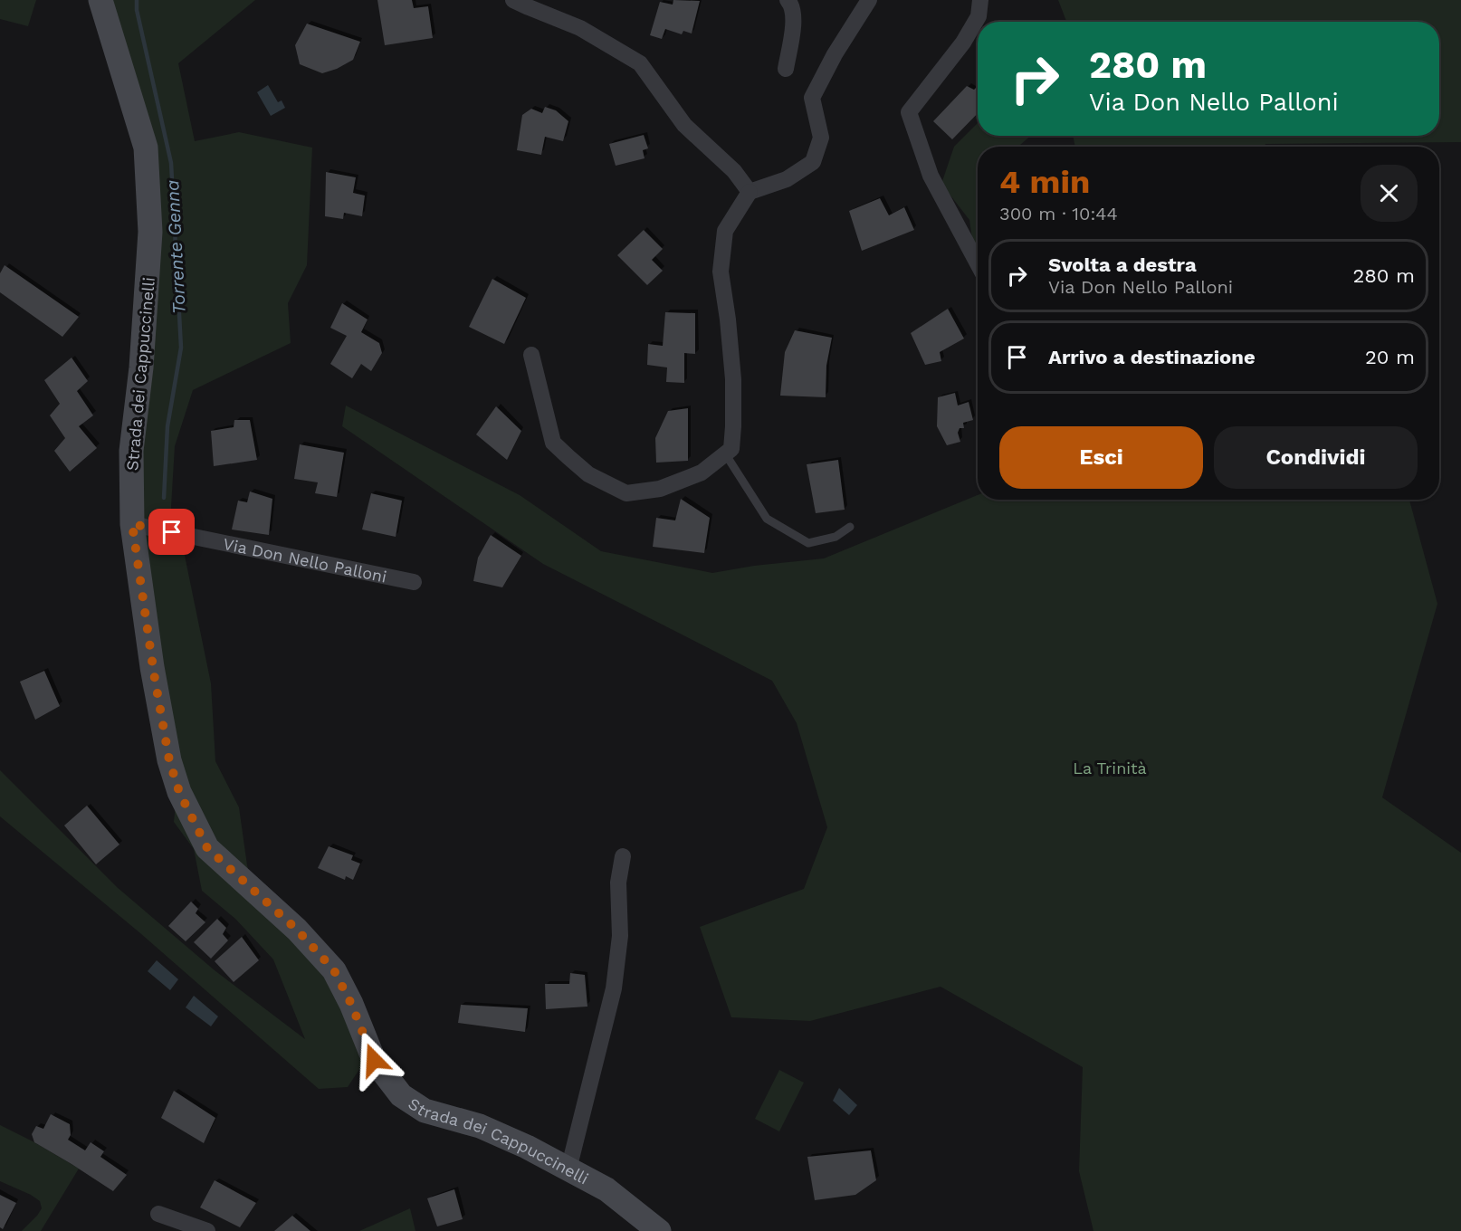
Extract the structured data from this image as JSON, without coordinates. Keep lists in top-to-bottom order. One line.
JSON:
{"streets":{"street":["Strada dei Cappuccinelli","Via Don Nello Palloni"]},"crossings":[["Strada dei Cappuccinelli","Via Don Nello Palloni"]],"water":["Torrente Genna"],"parks":["La Trinità"],"page":{"turn":["280 m","Via Don Nello Palloni"],"heading":["4 min","300 m · 10:44"],"list":[{"name":"Svolta a destra","note":"Via Don Nello Palloni","value":"280 m"},{"name":"Arrivo a destinazione","value":"20 m"}],"buttons":["Esci","Condividi"]}}
